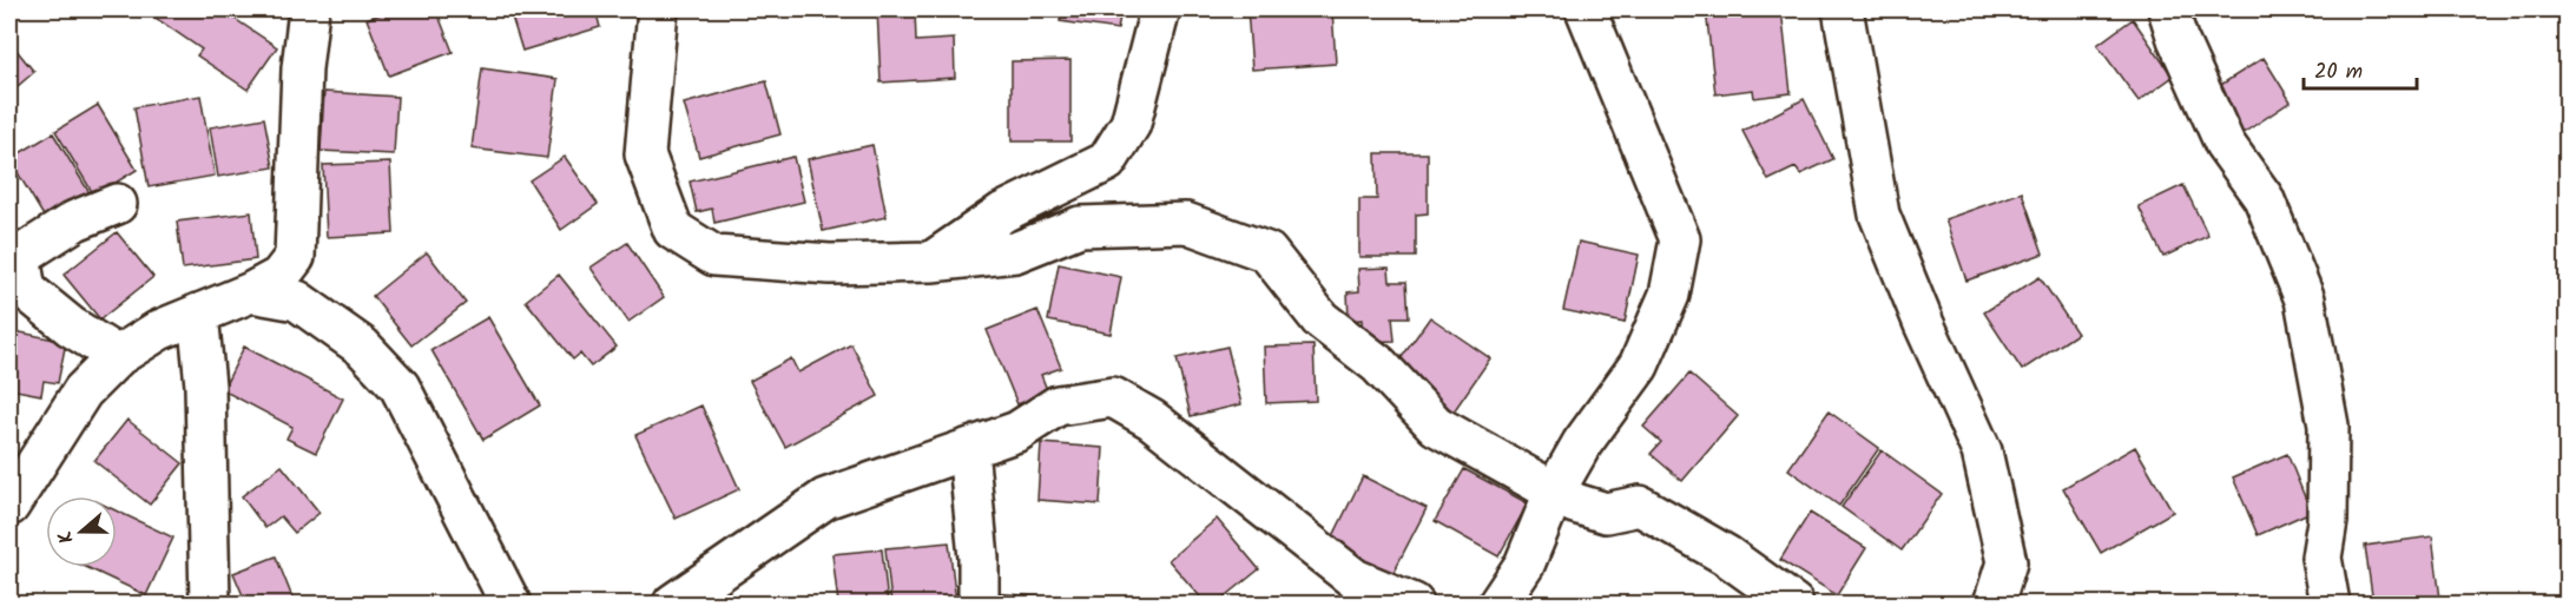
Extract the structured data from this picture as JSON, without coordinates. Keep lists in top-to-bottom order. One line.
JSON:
{"scale_bar":"20 m","north":"left"}
